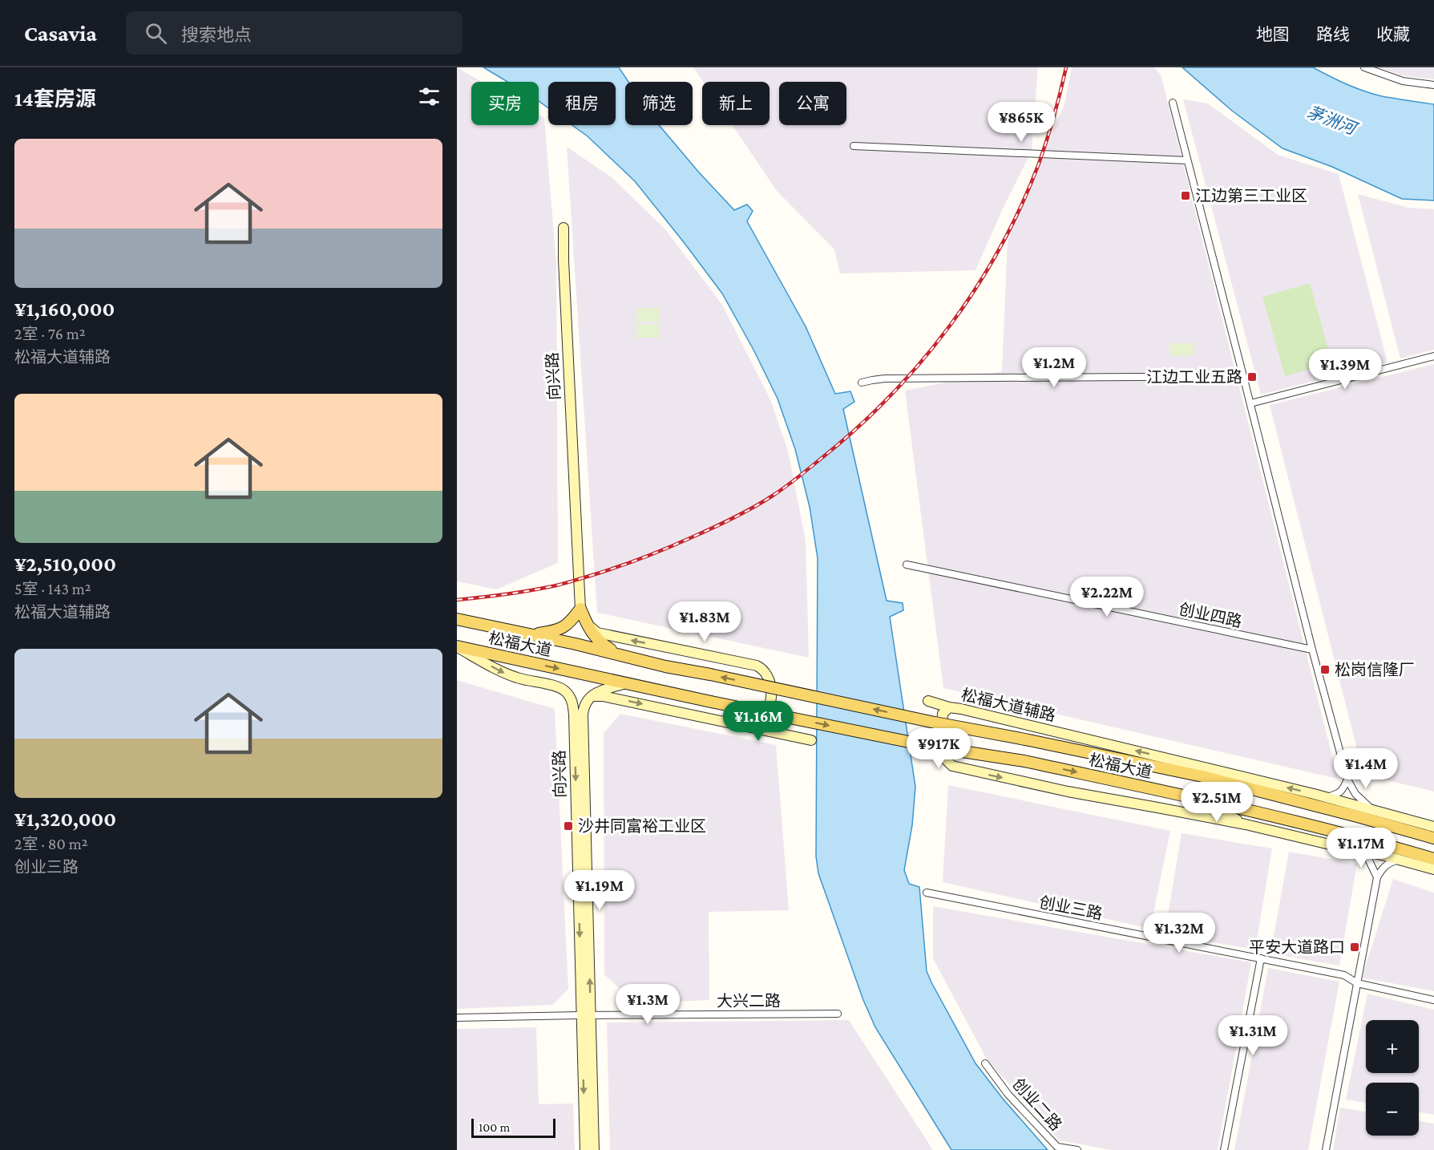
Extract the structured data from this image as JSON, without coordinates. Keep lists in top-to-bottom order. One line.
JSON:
{"streets":{"main road":["向兴路","松福大道","松福大道辅路"],"street":["创业四路","创业三路","大兴二路","创业二路"]},"crossings":[["向兴路","松福大道"],["向兴路","大兴二路"]],"water":["茅洲河"],"places":{"transit":["江边第三工业区","江边工业五路","松岗信隆厂","沙井同富裕工业区","平安大道路口"]},"scale_bar":"100 m","page":{"header":"Casavia","search":"搜索地点","nav":["地图","路线","收藏"],"heading":"14套房源","chip":["买房","租房","筛选","新上","公寓"],"price":["¥865K","¥1.2M","¥1.39M","¥2.22M","¥1.83M","¥1.16M","¥917K","¥1.4M","¥2.51M","¥1.17M","¥1.19M","¥1.32M","¥1.3M","¥1.31M"],"list":[{"name":"¥1,160,000","note":"2室 · 76 m² · 松福大道辅路"},{"name":"¥2,510,000","note":"5室 · 143 m² · 松福大道辅路"},{"name":"¥1,320,000","note":"2室 · 80 m² · 创业三路"}],"map_buttons":["+","−"],"scale":"100 m"}}
